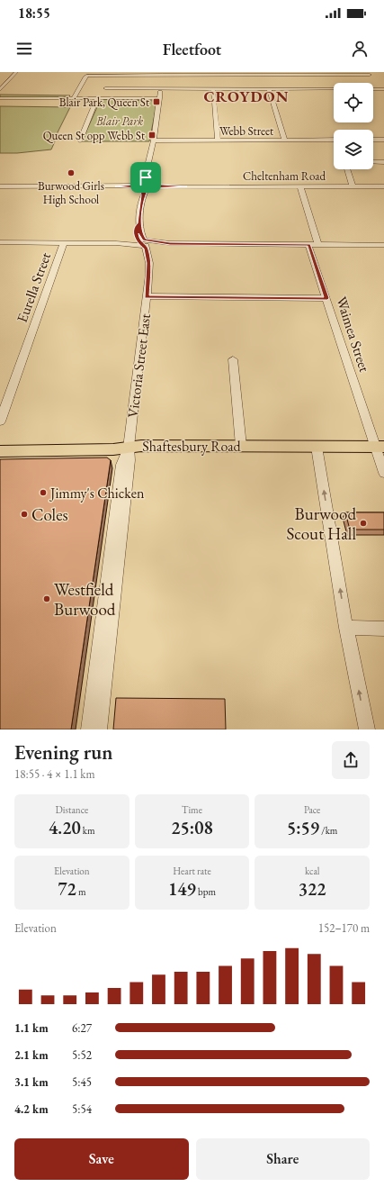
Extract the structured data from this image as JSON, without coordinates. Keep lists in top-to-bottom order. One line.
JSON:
{"streets":{"main road":["Shaftesbury Road"],"street":["Webb Street","Cheltenham Road","Eurella Street","Waimea Street","Victoria Street East"]},"crossings":[["Waimea Street","Shaftesbury Road"],["Victoria Street East","Shaftesbury Road"]],"districts":["CROYDON"],"parks":["Blair Park"],"places":{"transit":["Blair Park, Queen St","Queen St opp Webb St"],"other":["Burwood Girls High School","Jimmy's Chicken","Coles","Burwood Scout Hall","Westfield Burwood"]},"page":{"status":"18:55","header":"Fleetfoot","heading":["Evening run","18:55 · 4 × 1.1 km"],"stats":[["Distance","4.20 km"],["Time","25:08"],["Pace","5:59 /km"],["Elevation","72 m"],["Heart rate","149 bpm"],["kcal","322"]],"chart":["Elevation","152–170 m"],"list":[{"name":"1.1 km","note":"6:27"},{"name":"2.1 km","note":"5:52"},{"name":"3.1 km","note":"5:45"},{"name":"4.2 km","note":"5:54"}],"buttons":["Save","Share"]}}
